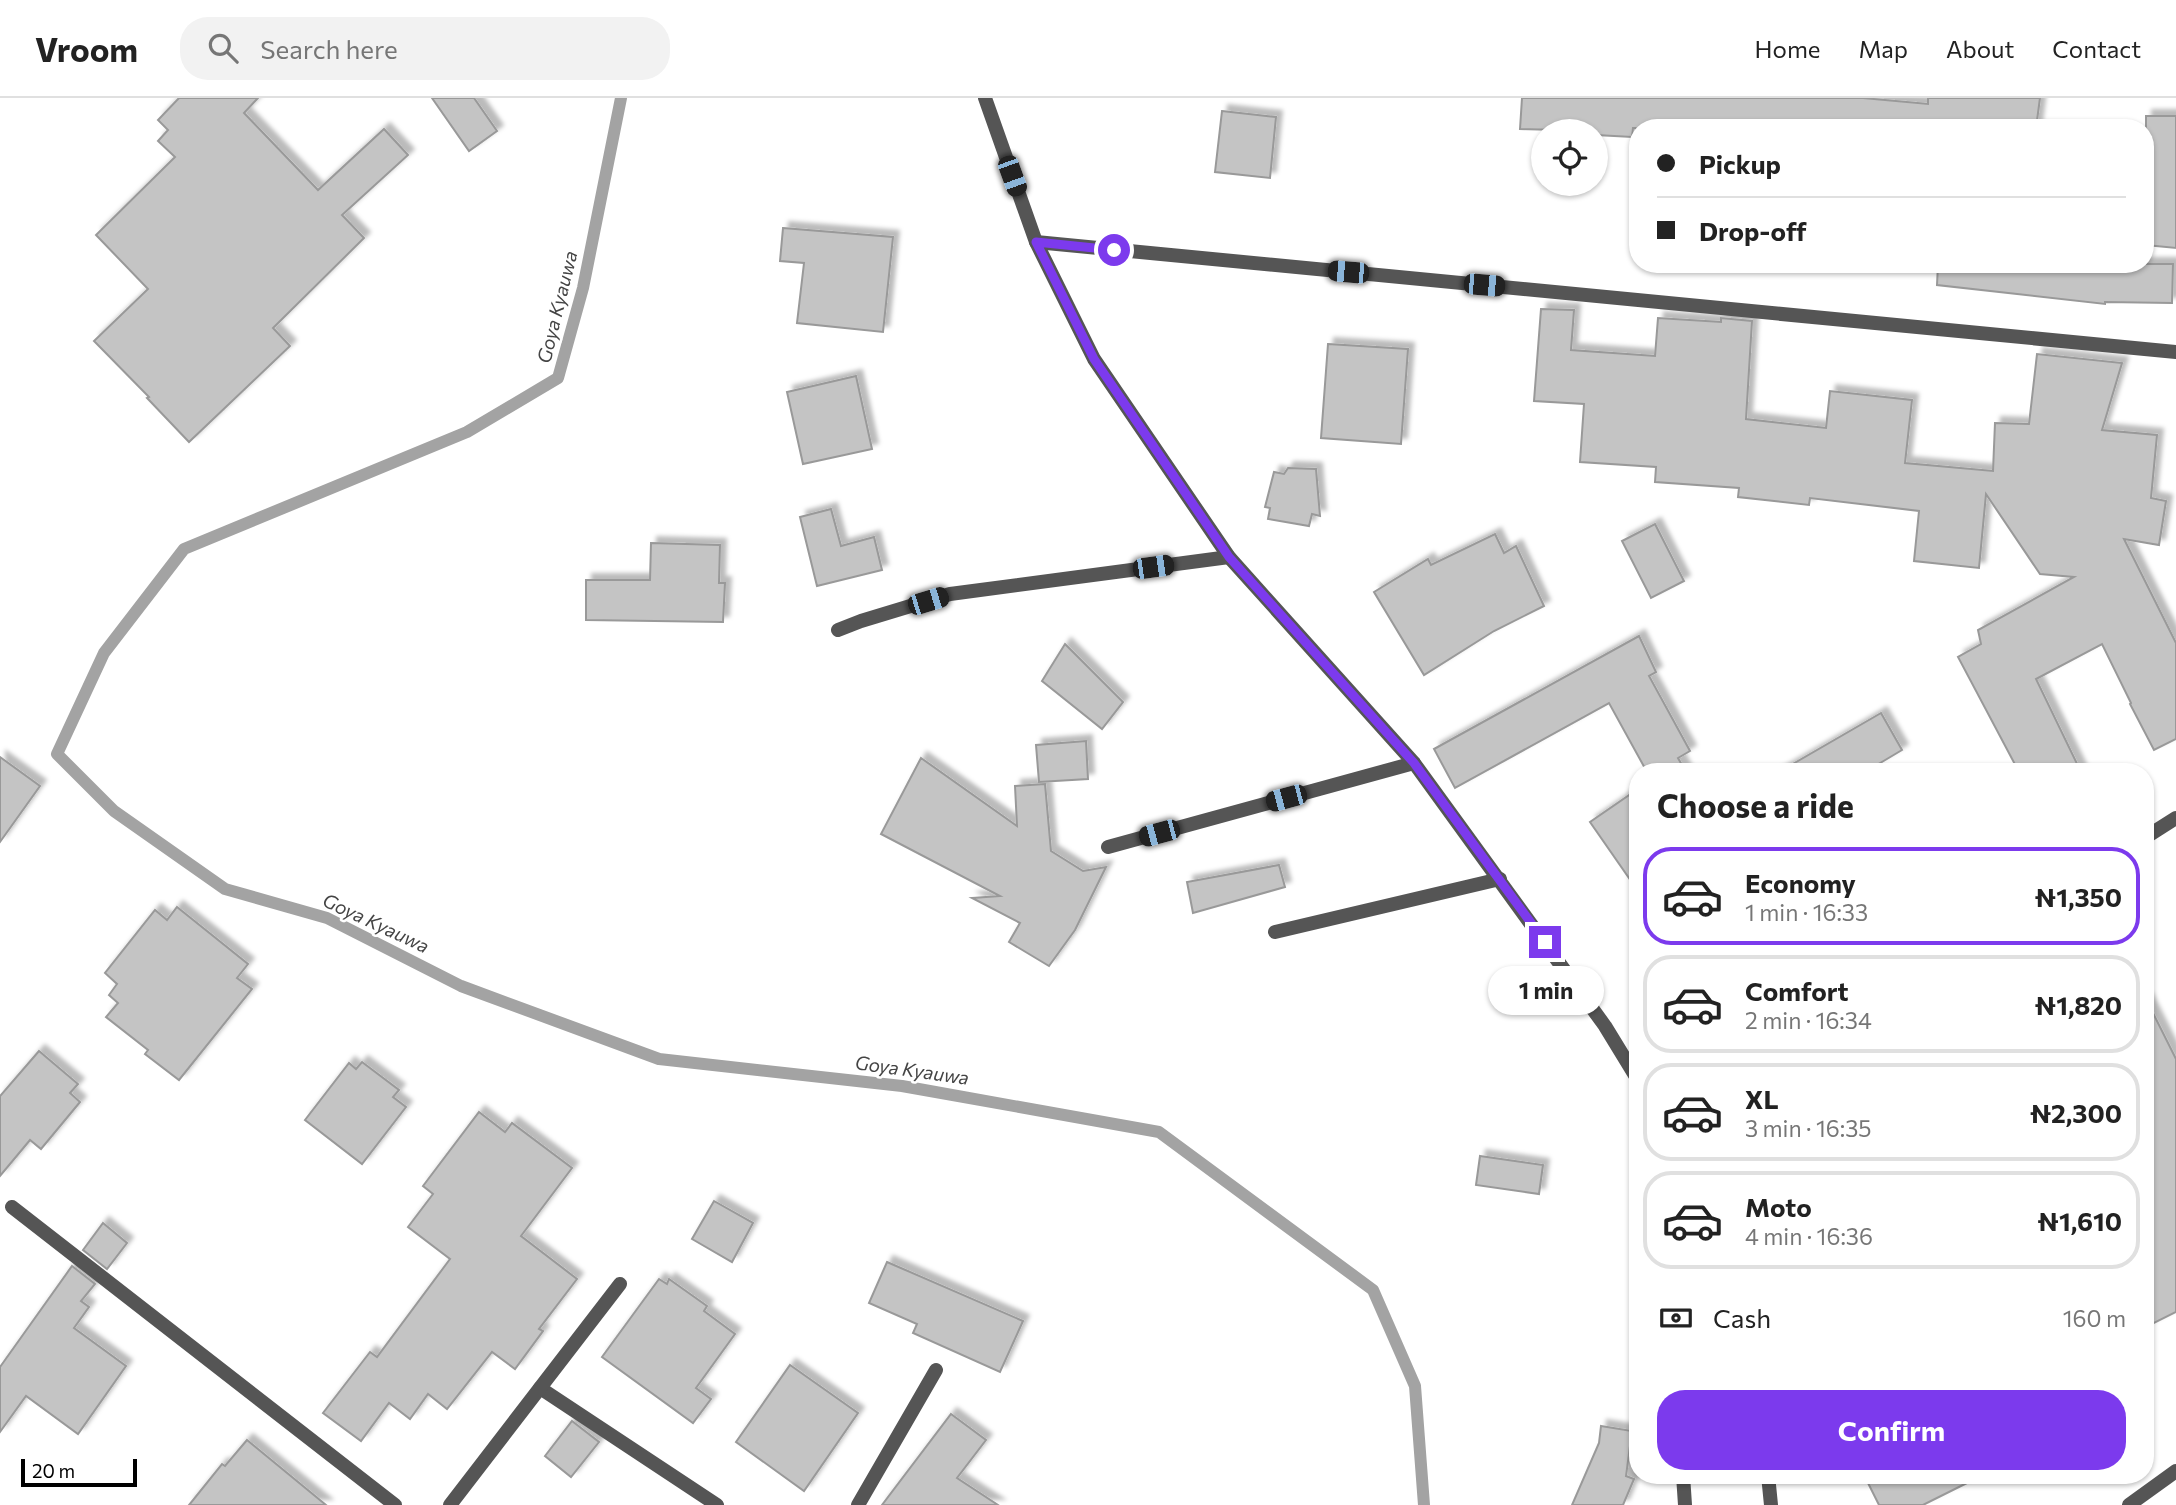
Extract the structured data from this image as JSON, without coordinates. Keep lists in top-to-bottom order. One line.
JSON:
{"water":["Goya Kyauwa"],"scale_bar":"20 m","page":{"header":"Vroom","search":"Search here","nav":["Home","Map","About","Contact"],"banner":["Pickup","Drop-off"],"heading":"Choose a ride","list":[{"name":"Economy","note":"1 min · 16:33","value":"₦1,350"},{"name":"Comfort","note":"2 min · 16:34","value":"₦1,820"},{"name":"XL","note":"3 min · 16:35","value":"₦2,300"},{"name":"Moto","note":"4 min · 16:36","value":"₦1,610"}],"bubble":"1 min","pay":["Cash","160 m"],"buttons":"Confirm","scale":"20 m"}}
